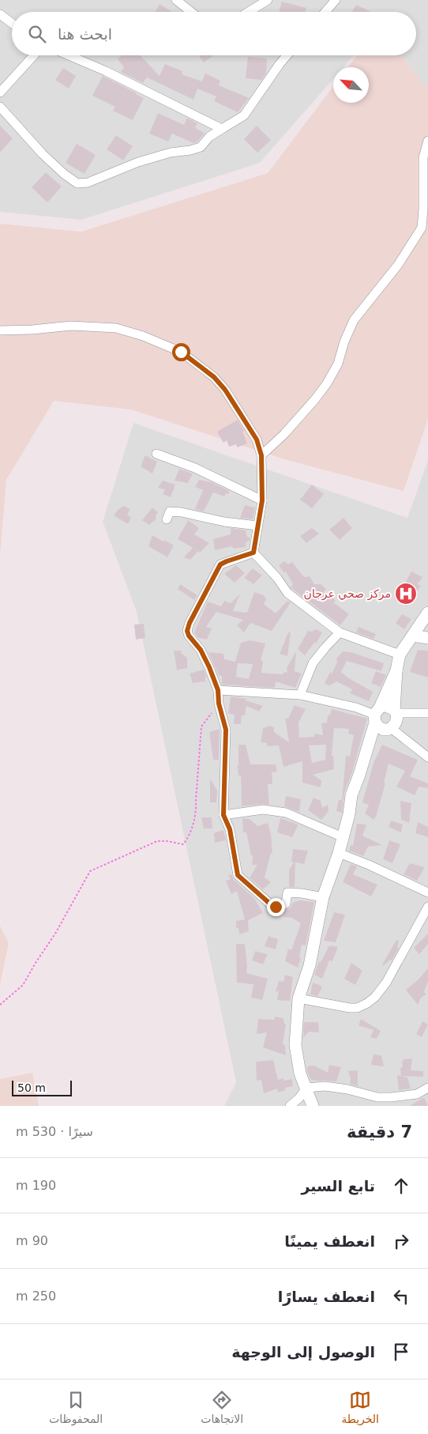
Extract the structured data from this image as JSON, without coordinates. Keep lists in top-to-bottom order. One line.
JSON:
{"places":{"hospital":["مركز صحي عرجان"]},"scale_bar":"50 m","north":"top left","page":{"search":"ابحث هنا","scale":"50 m","heading":["7 دقيقة","سيرًا · 530 m"],"list":[["تابع السير","190 m"],["انعطف يمينًا","90 m"],["انعطف يسارًا","250 m"],"الوصول إلى الوجهة"],"nav":["الخريطة","الاتجاهات","المحفوظات"]}}
